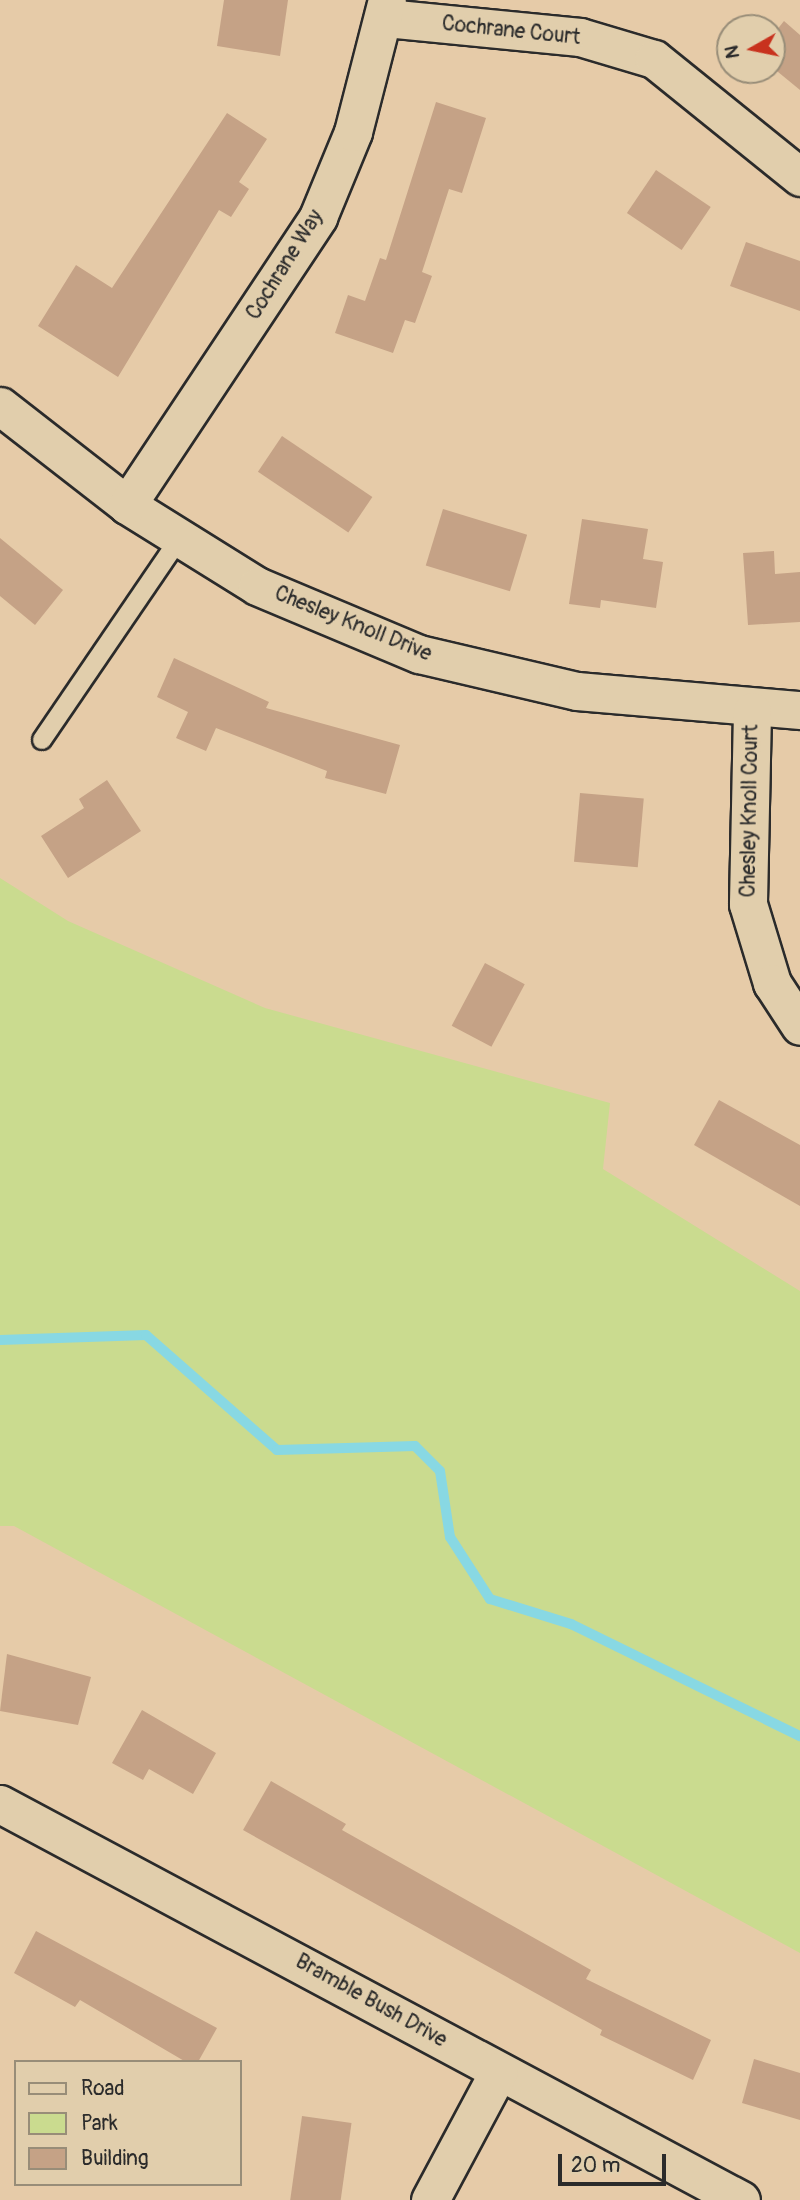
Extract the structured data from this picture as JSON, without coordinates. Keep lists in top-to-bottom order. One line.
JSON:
{"streets":{"street":["Cochrane Court","Cochrane Way","Chesley Knoll Drive","Chesley Knoll Court","Bramble Bush Drive"]},"crossings":[["Cochrane Court","Cochrane Way"],["Cochrane Way","Chesley Knoll Drive"],["Chesley Knoll Drive","Chesley Knoll Court"]],"legend":["Road","Park","Building"],"scale_bar":"20 m","north":"left"}
